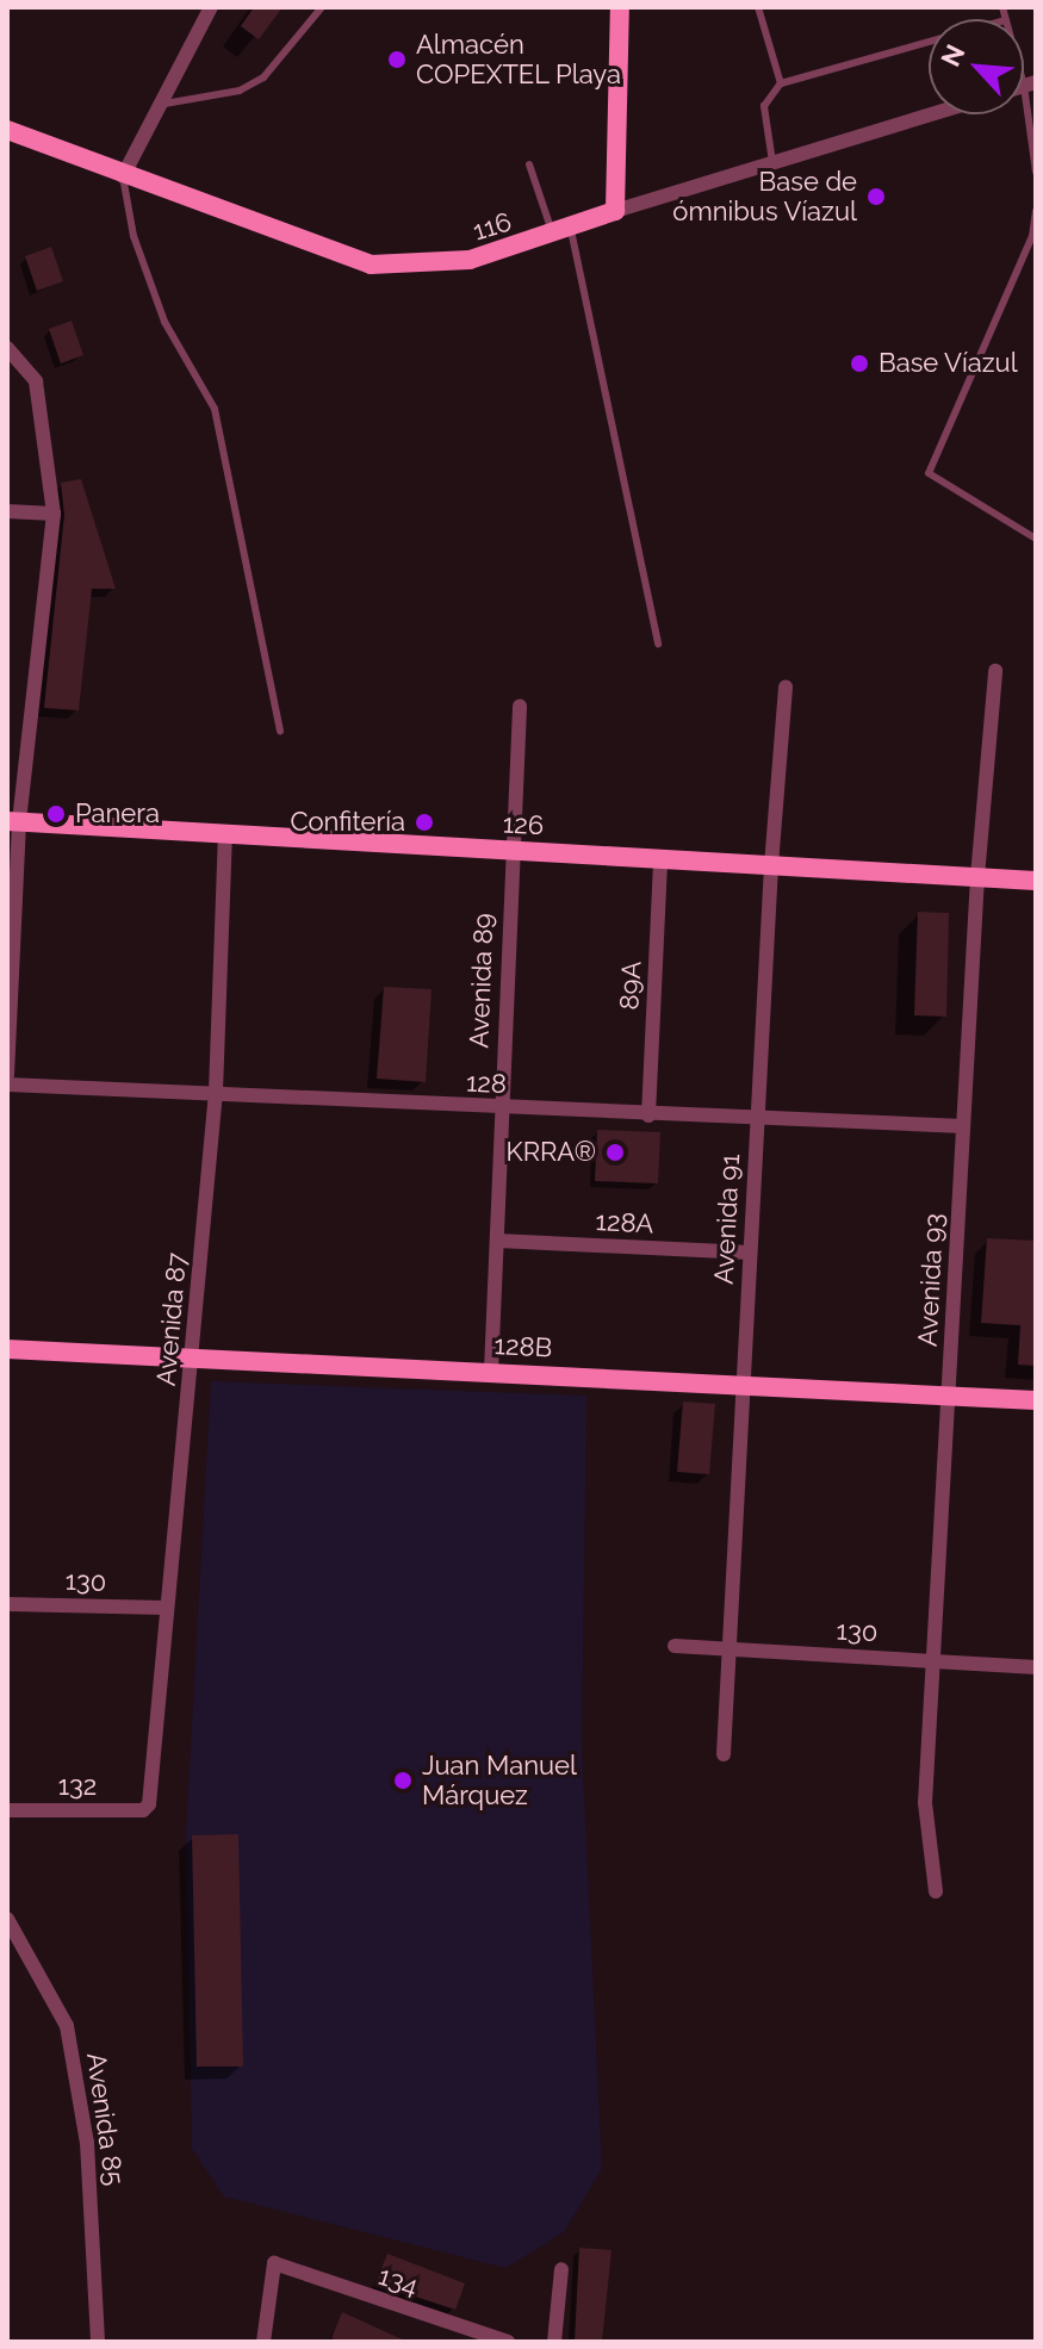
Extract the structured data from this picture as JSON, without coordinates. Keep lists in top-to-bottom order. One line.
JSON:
{"streets":{"street":["116","126","Avenida 89","89A","128","Avenida 91","128A","Avenida 93","Avenida 87","128B","130","132","Avenida 85","134"]},"crossings":[["126","Avenida 89"],["126","89A"],["126","Avenida 91"],["126","Avenida 93"],["126","Avenida 87"],["Avenida 89","128"],["Avenida 89","128A"],["Avenida 89","128B"],["89A","128"],["128","Avenida 91"],["128","Avenida 93"],["128","Avenida 87"],["Avenida 91","128A"],["Avenida 91","128B"],["Avenida 91","130"],["Avenida 93","128B"],["Avenida 93","130"],["Avenida 87","128B"],["Avenida 87","130"],["Avenida 87","132"]],"places":["Almacén COPEXTEL Playa","Base de ómnibus Víazul","Base Víazul","Panera","Confitería","KRRA®","Juan Manuel Márquez"],"north":"top left"}
